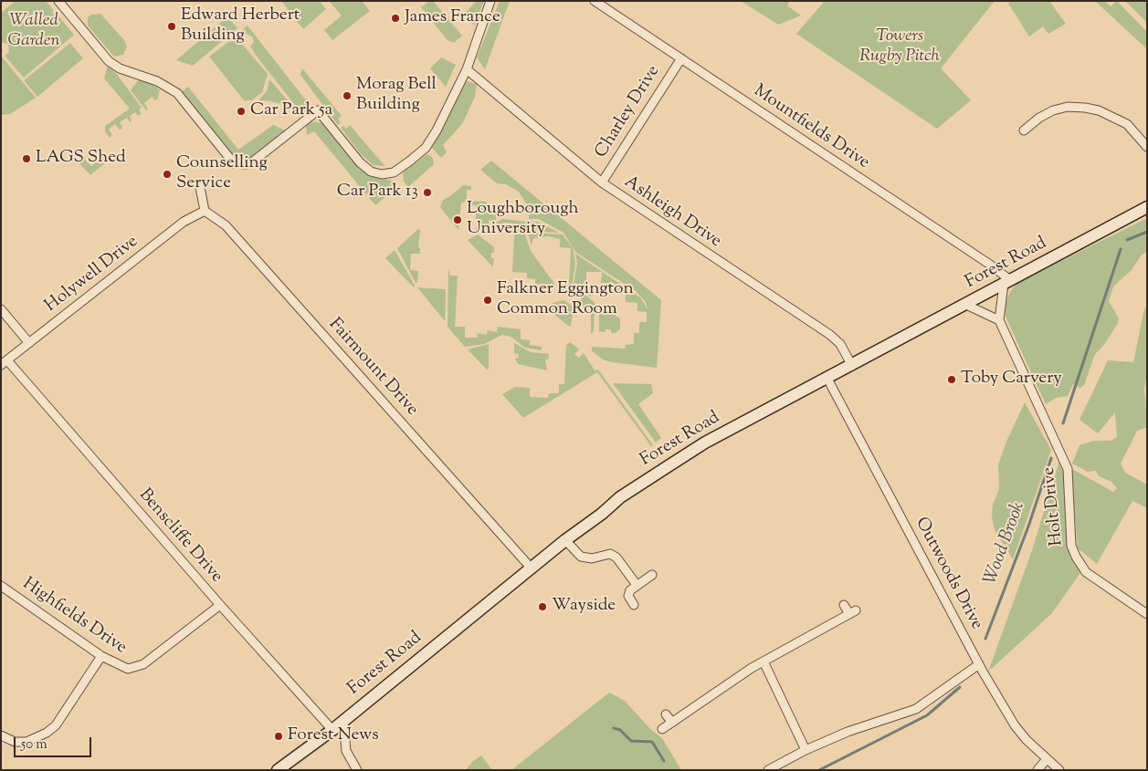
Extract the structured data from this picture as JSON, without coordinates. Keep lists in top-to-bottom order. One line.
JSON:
{"streets":{"street":["Charley Drive","Mountfields Drive","Ashleigh Drive","Forest Road","Holywell Drive","Fairmount Drive","Holt Drive","Benscliffe Drive","Outwoods Drive","Highfields Drive"]},"crossings":[["Charley Drive","Mountfields Drive"],["Charley Drive","Ashleigh Drive"],["Mountfields Drive","Forest Road"],["Ashleigh Drive","Forest Road"],["Forest Road","Fairmount Drive"],["Forest Road","Benscliffe Drive"],["Forest Road","Outwoods Drive"],["Holywell Drive","Fairmount Drive"],["Holywell Drive","Benscliffe Drive"],["Benscliffe Drive","Highfields Drive"]],"water":["Wood Brook"],"parks":["Walled Garden","Towers Rugby Pitch"],"places":["James France","Edward Herbert Building","Morag Bell Building","Car Park 5a","LAGS Shed","Counselling Service","Car Park 13","Loughborough University","Falkner Eggington Common Room","Toby Carvery","Wayside","Forest News"],"scale_bar":"50 m"}
